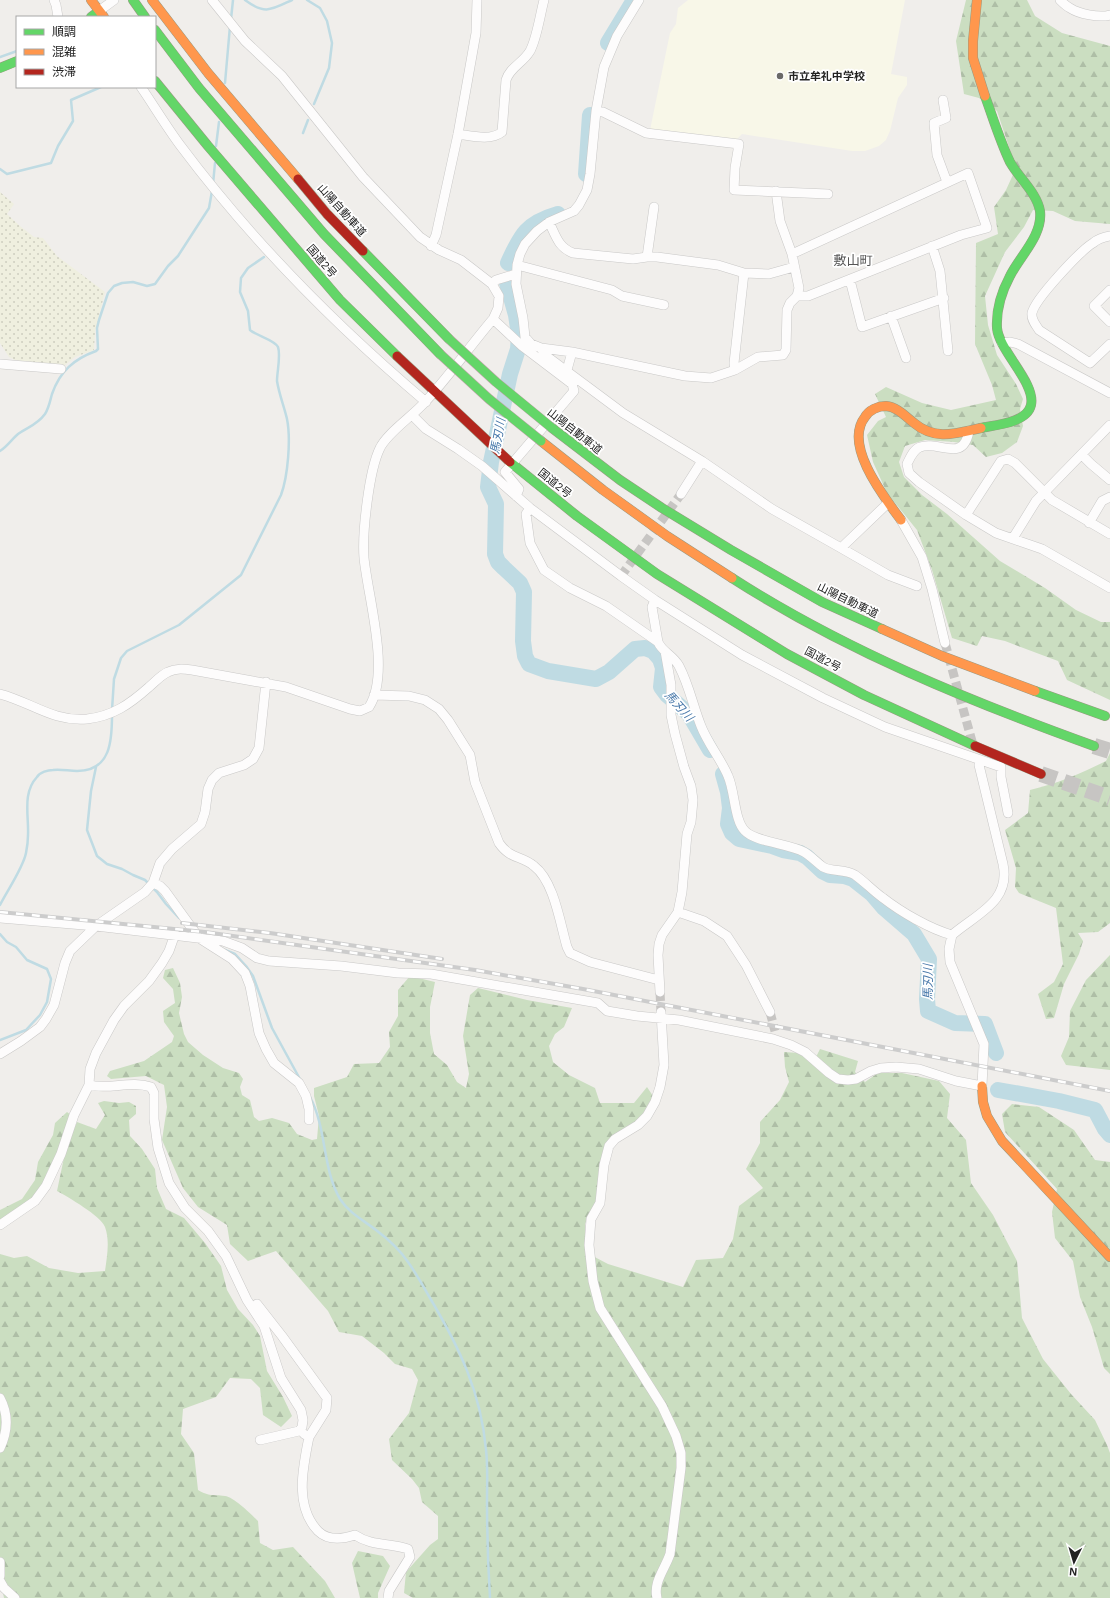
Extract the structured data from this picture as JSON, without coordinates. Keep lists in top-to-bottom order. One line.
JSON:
{"streets":{"main road":["山陽自動車道","国道2号"]},"districts":["敷山町"],"water":["馬刃川"],"places":["市立牟礼中学校"],"legend":["順調","混雑","渋滞"],"north":"bottom"}
